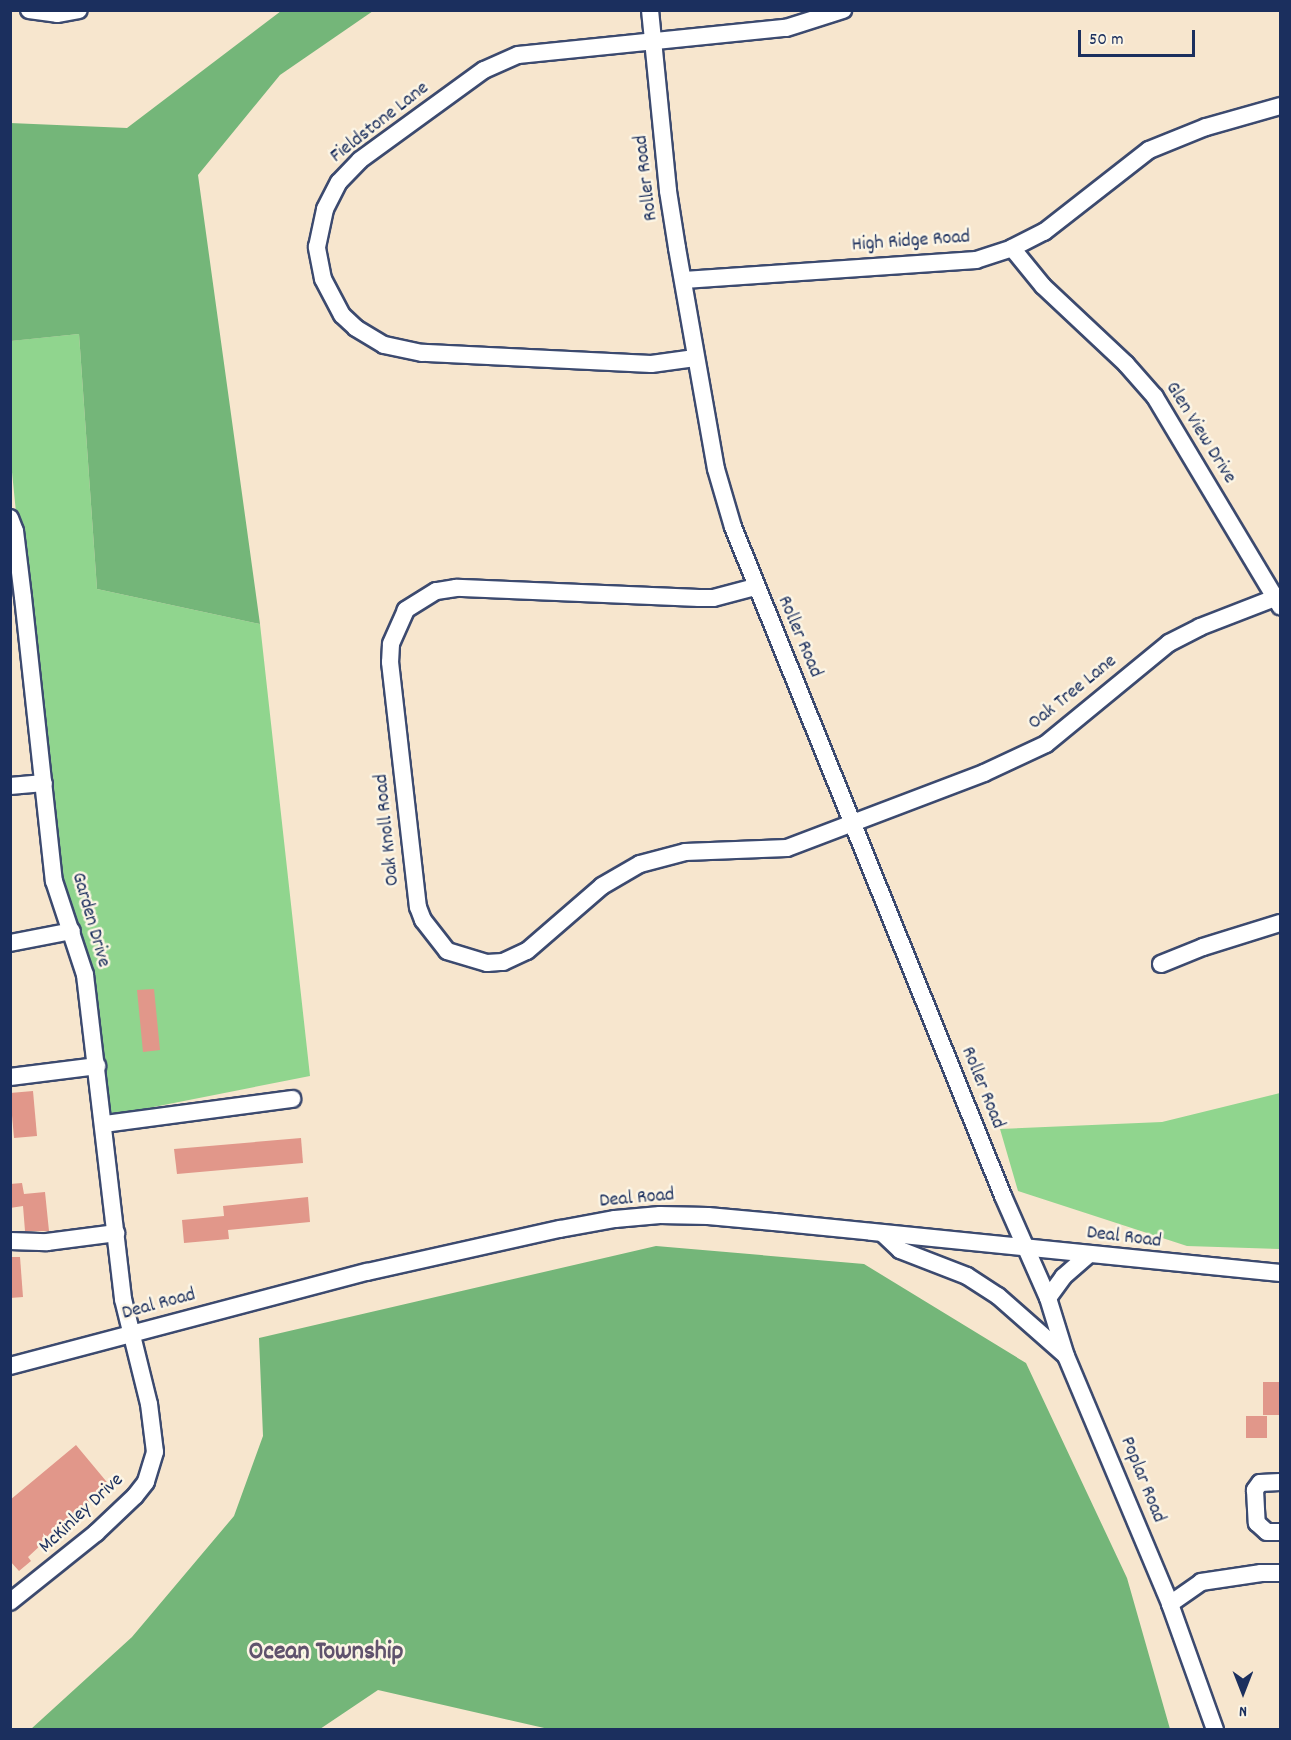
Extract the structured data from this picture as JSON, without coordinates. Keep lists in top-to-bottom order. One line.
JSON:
{"streets":{"street":["Fieldstone Lane","Roller Road","High Ridge Road","Glen View Drive","Oak Tree Lane","Oak Knoll Road","Garden Drive","Deal Road","Poplar Road","McKinley Drive"]},"crossings":[["Fieldstone Lane","Roller Road"],["Roller Road","High Ridge Road"],["Roller Road","Oak Tree Lane"],["Roller Road","Oak Knoll Road"],["Roller Road","Deal Road"],["Roller Road","Poplar Road"],["High Ridge Road","Glen View Drive"],["Glen View Drive","Oak Tree Lane"],["Oak Tree Lane","Oak Knoll Road"],["Garden Drive","Deal Road"],["Garden Drive","McKinley Drive"],["Deal Road","Poplar Road"],["Deal Road","McKinley Drive"]],"districts":["Ocean Township"],"scale_bar":"50 m","north":"bottom"}
